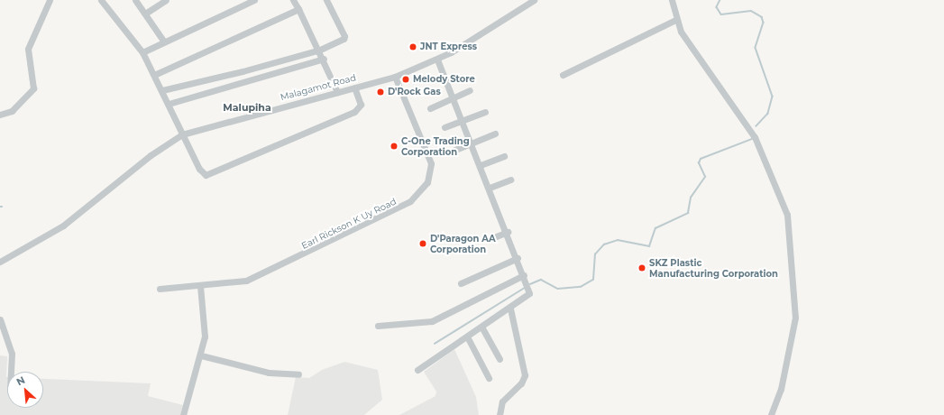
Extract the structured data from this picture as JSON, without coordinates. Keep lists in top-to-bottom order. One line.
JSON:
{"streets":{"street":["Malagamot Road","Earl Rickson K Uy Road"]},"crossings":[["Malagamot Road","Earl Rickson K Uy Road"]],"districts":["Malupiha"],"places":["JNT Express","Melody Store","D'Rock Gas","C-One Trading Corporation","D'Paragon AA Corporation","SKZ Plastic Manufacturing Corporation"],"north":"top left"}
